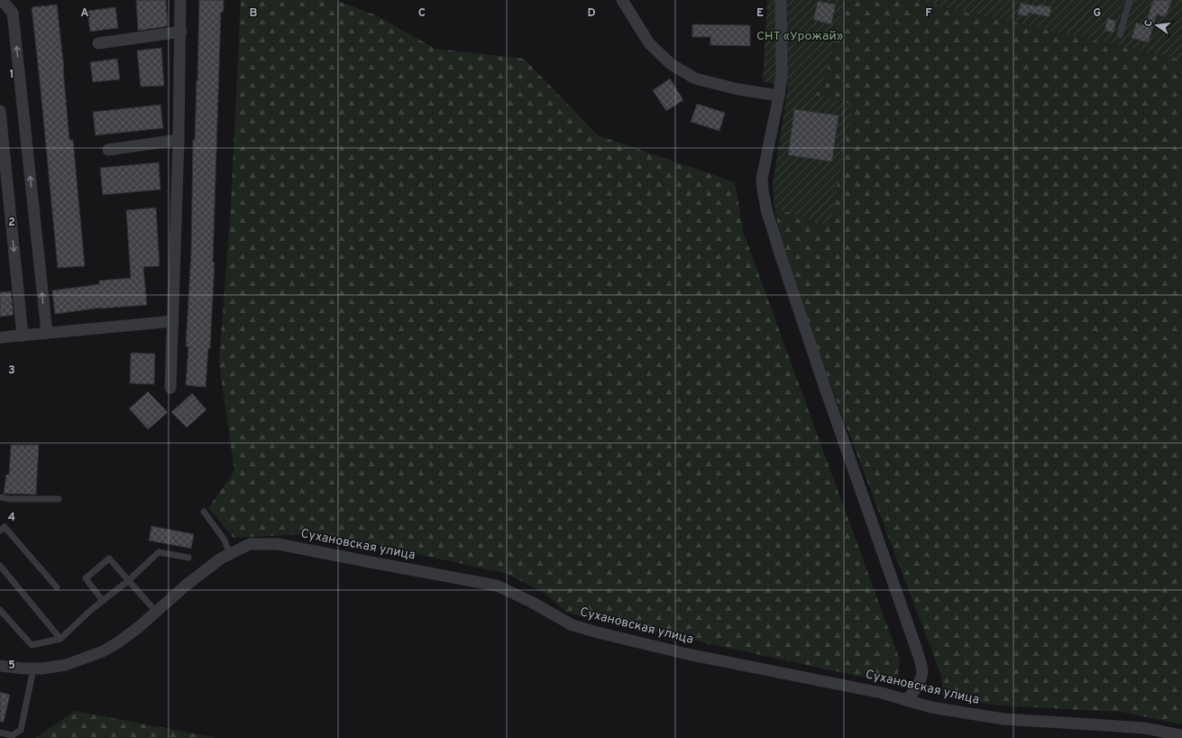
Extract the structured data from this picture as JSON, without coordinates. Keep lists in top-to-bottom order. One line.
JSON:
{"streets":{"street":["Сухановская улица"]},"parks":["СНТ «Урожай»"],"north":"left","grid":{"columns":["A","B","C","D","E","F","G"],"rows":["1","2","3","4","5"]}}
